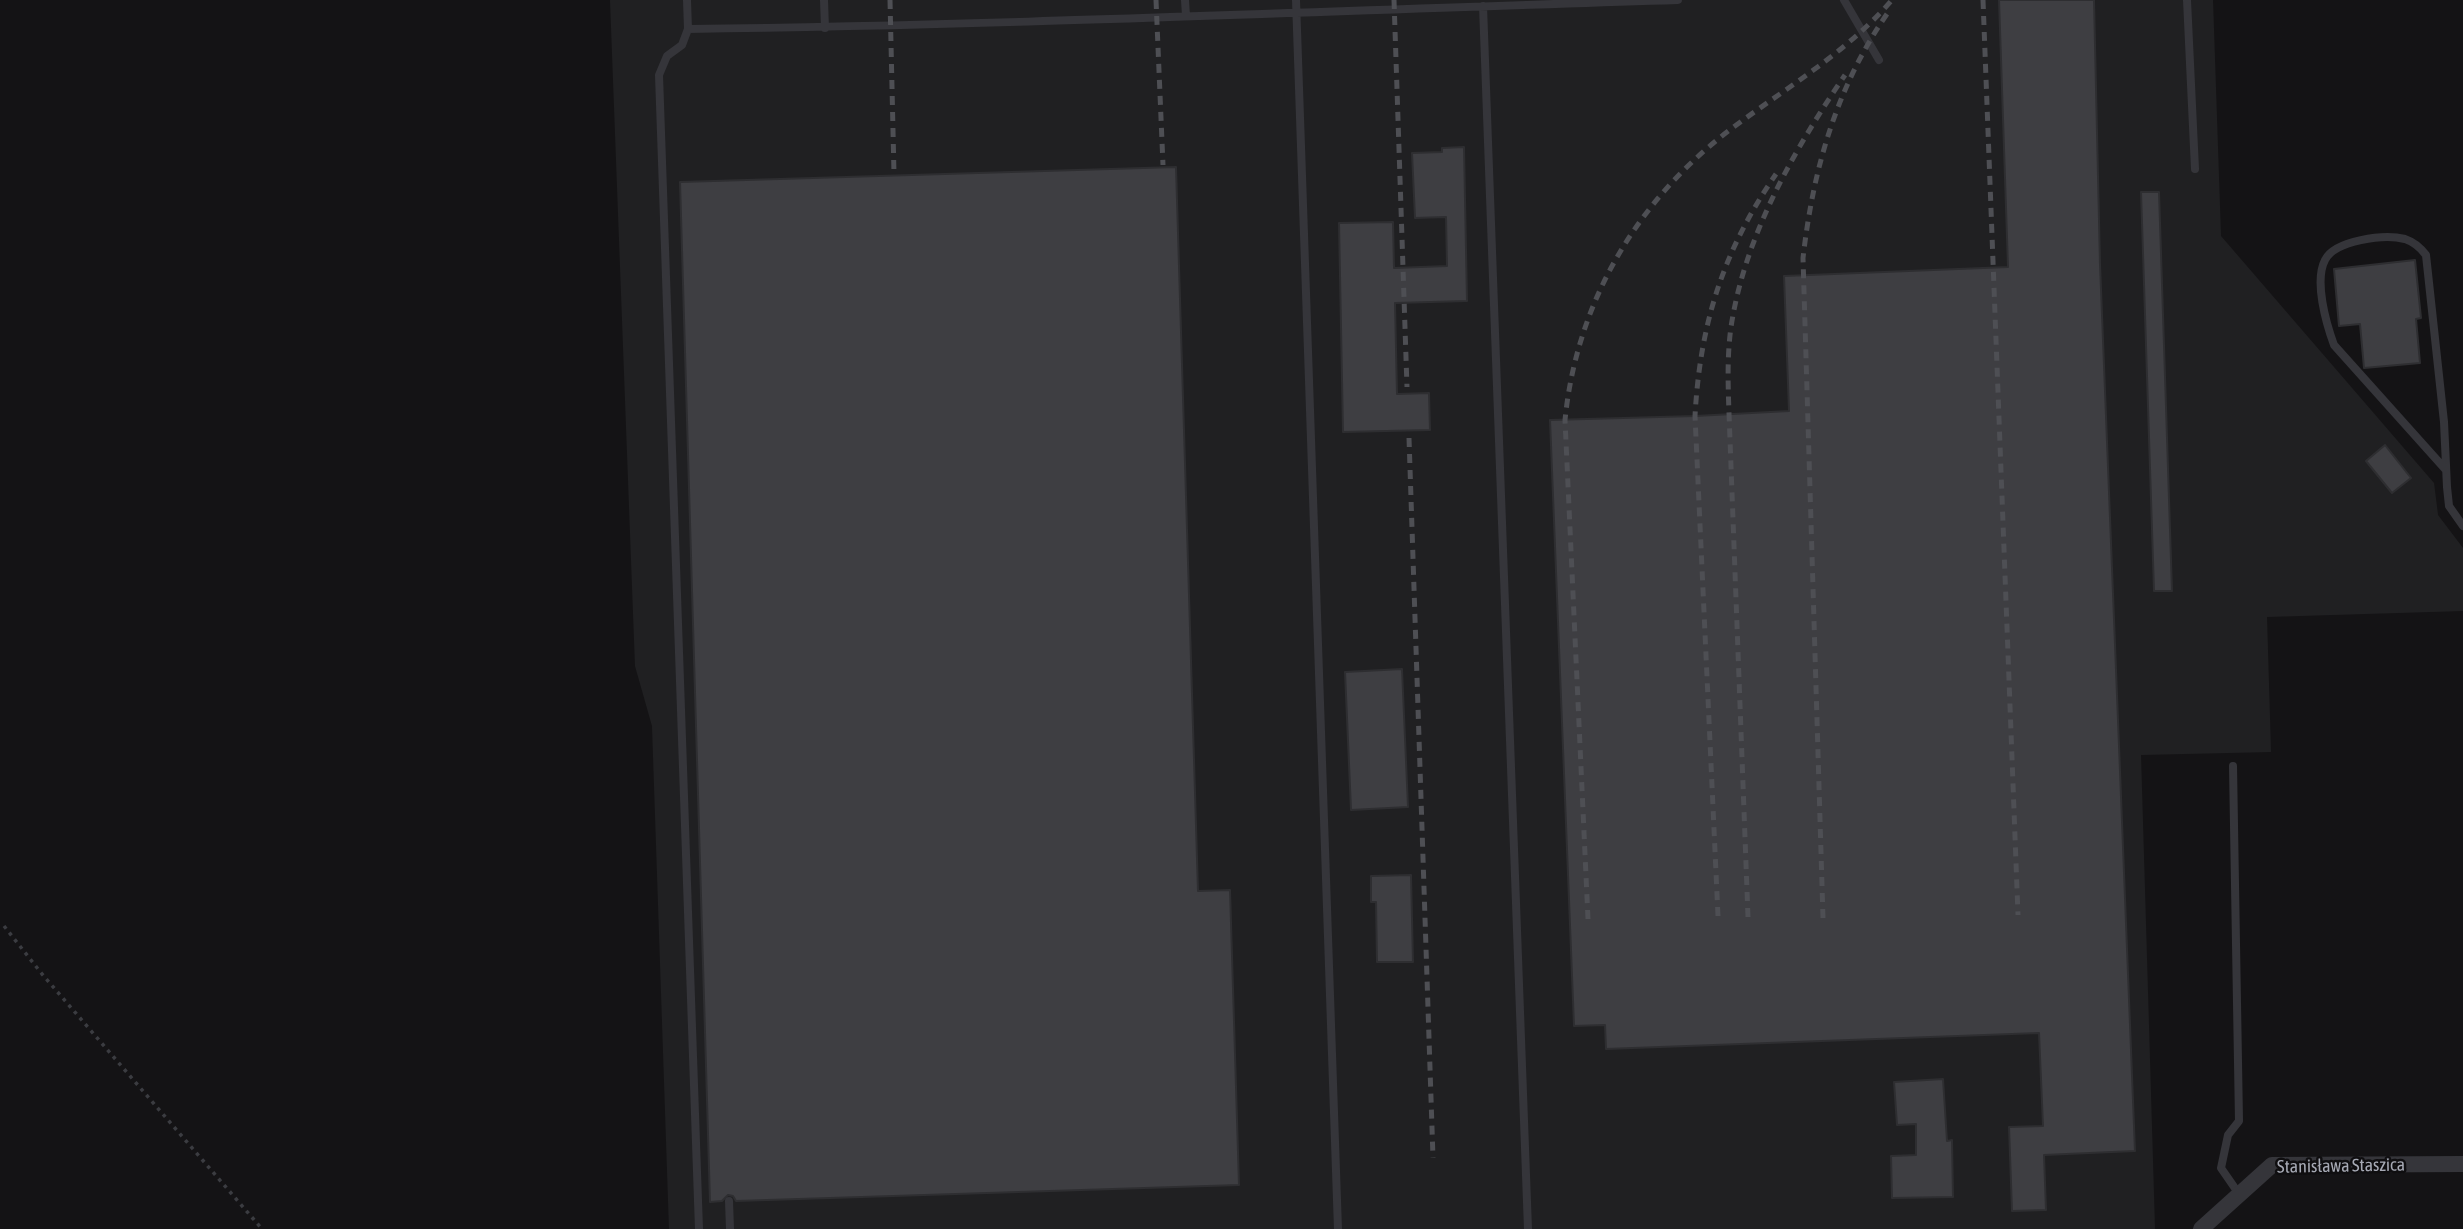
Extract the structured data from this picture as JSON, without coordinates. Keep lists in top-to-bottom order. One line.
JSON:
{"streets":{"street":["Stanisława Staszica"]}}
